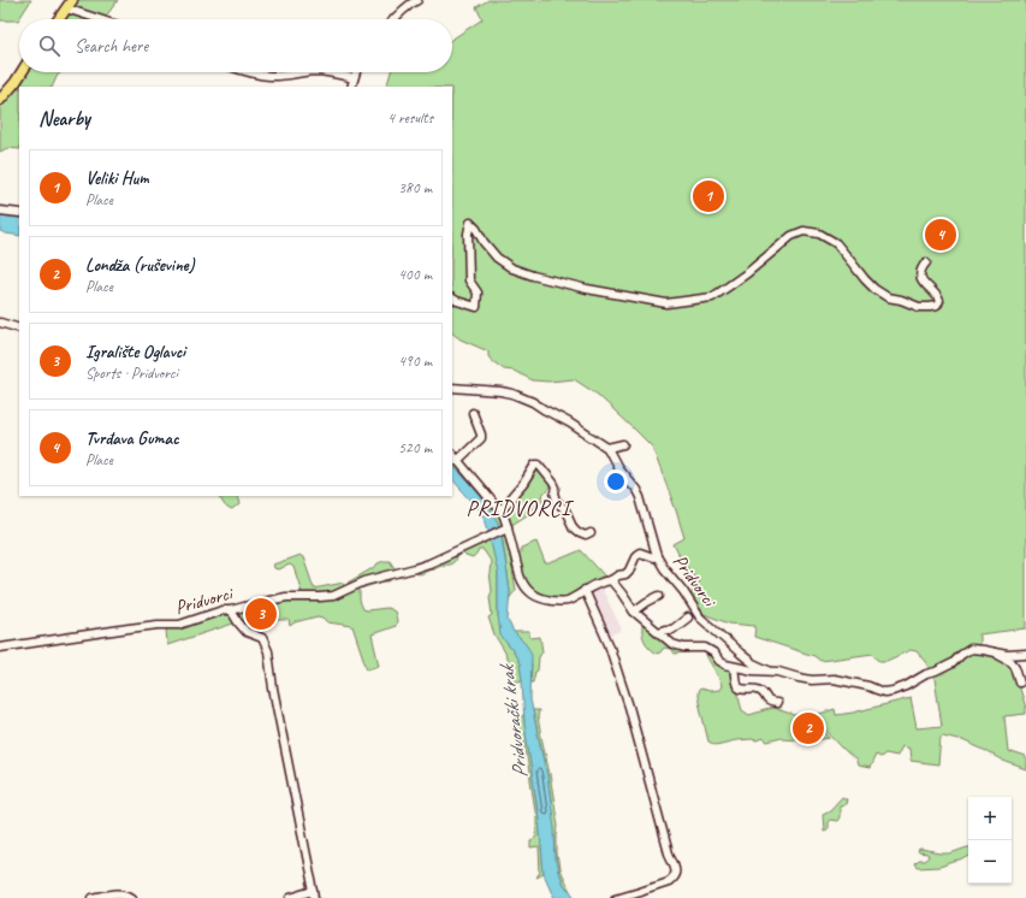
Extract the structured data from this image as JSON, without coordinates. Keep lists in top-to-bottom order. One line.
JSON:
{"streets":{"street":["Pridvorci"]},"districts":["PRIDVORCI"],"water":["Pridvorački krak"],"page":{"search":"Search here","heading":["Nearby","4 results"],"list":[{"mark":"1","name":"Veliki Hum","note":"Place","value":"380 m"},{"mark":"2","name":"Londža (ruševine)","note":"Place","value":"400 m"},{"mark":"3","name":"Igralište Oglavci","note":"Sports · Pridvorci","value":"490 m"},{"mark":"4","name":"Tvrđava Gumac","note":"Place","value":"520 m"}],"pins":["1","4","3","2"],"map_buttons":["+","−"]}}
